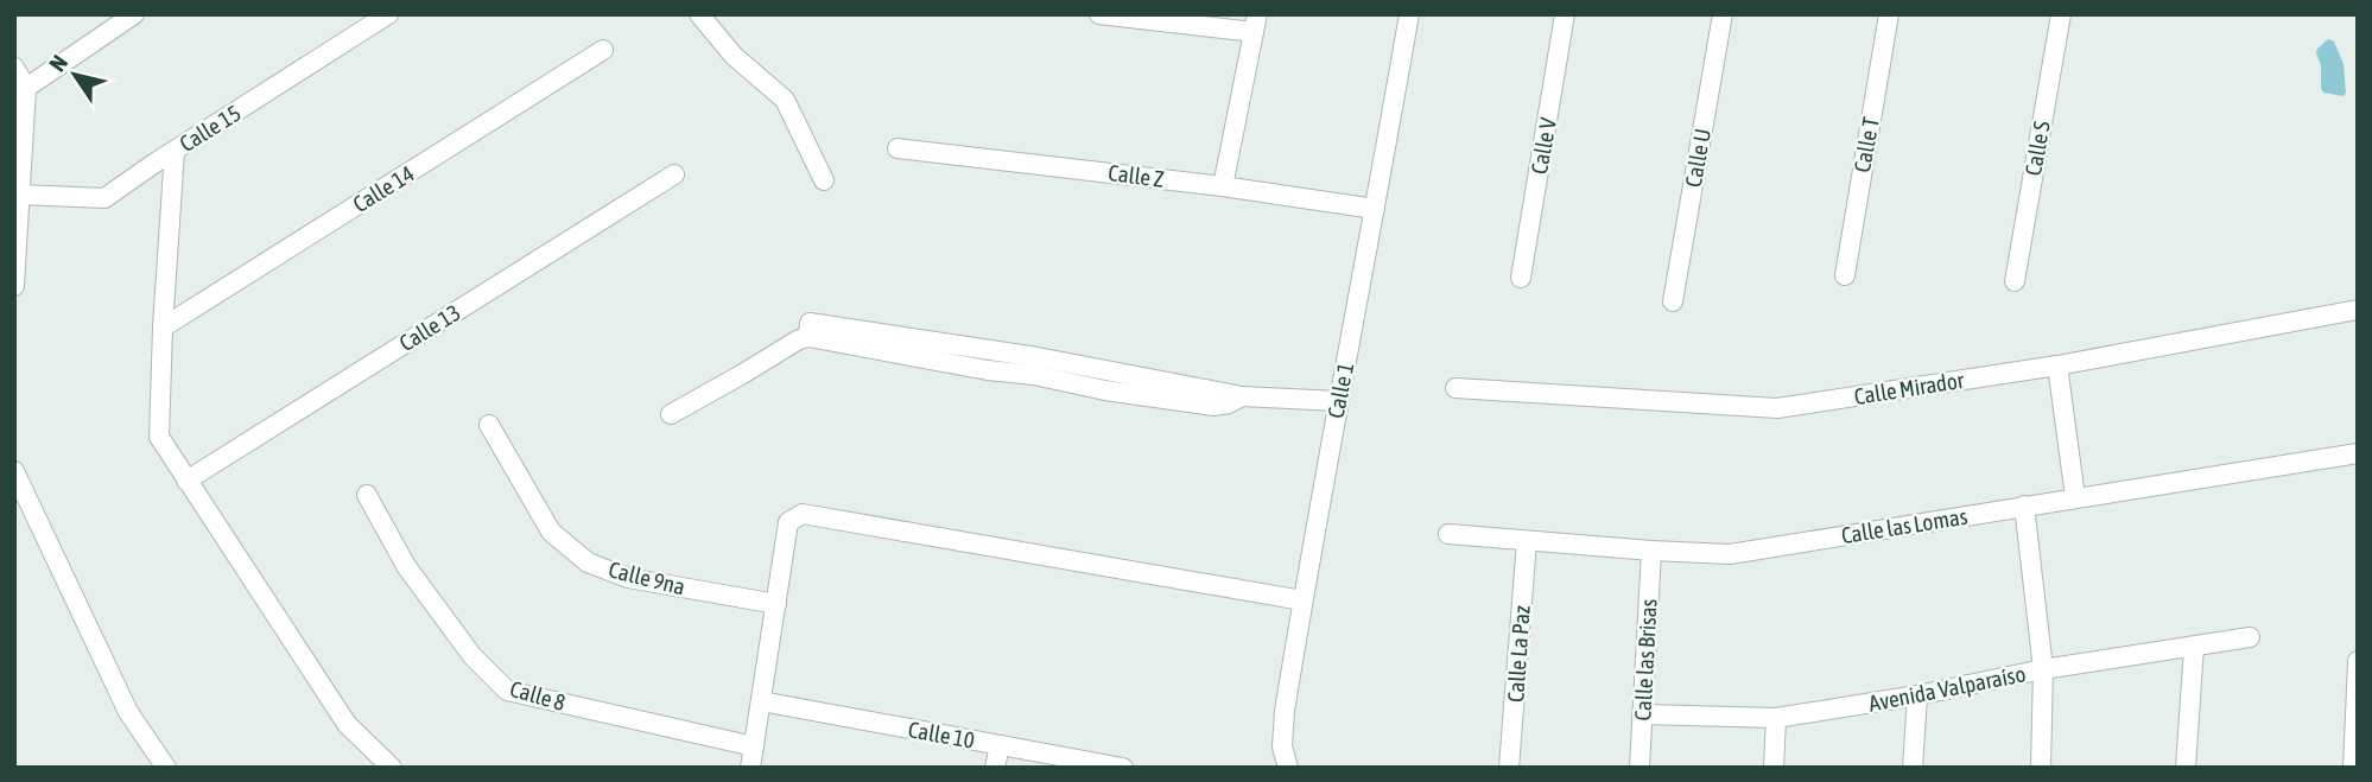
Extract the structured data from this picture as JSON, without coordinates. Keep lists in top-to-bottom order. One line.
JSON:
{"streets":{"street":["Calle 15","Calle T","Calle V","Calle S","Calle U","Calle Z","Calle 14","Calle 13","Calle Mirador","Calle 1","Calle las Lomas","Calle 9na","Calle La Paz","Calle las Brisas","Avenida Valparaíso","Calle 8","Calle 10"]},"crossings":[["Calle Z","Calle 1"],["Calle las Lomas","Calle La Paz"],["Calle las Lomas","Calle las Brisas"],["Calle las Brisas","Avenida Valparaíso"]],"north":"top left"}
